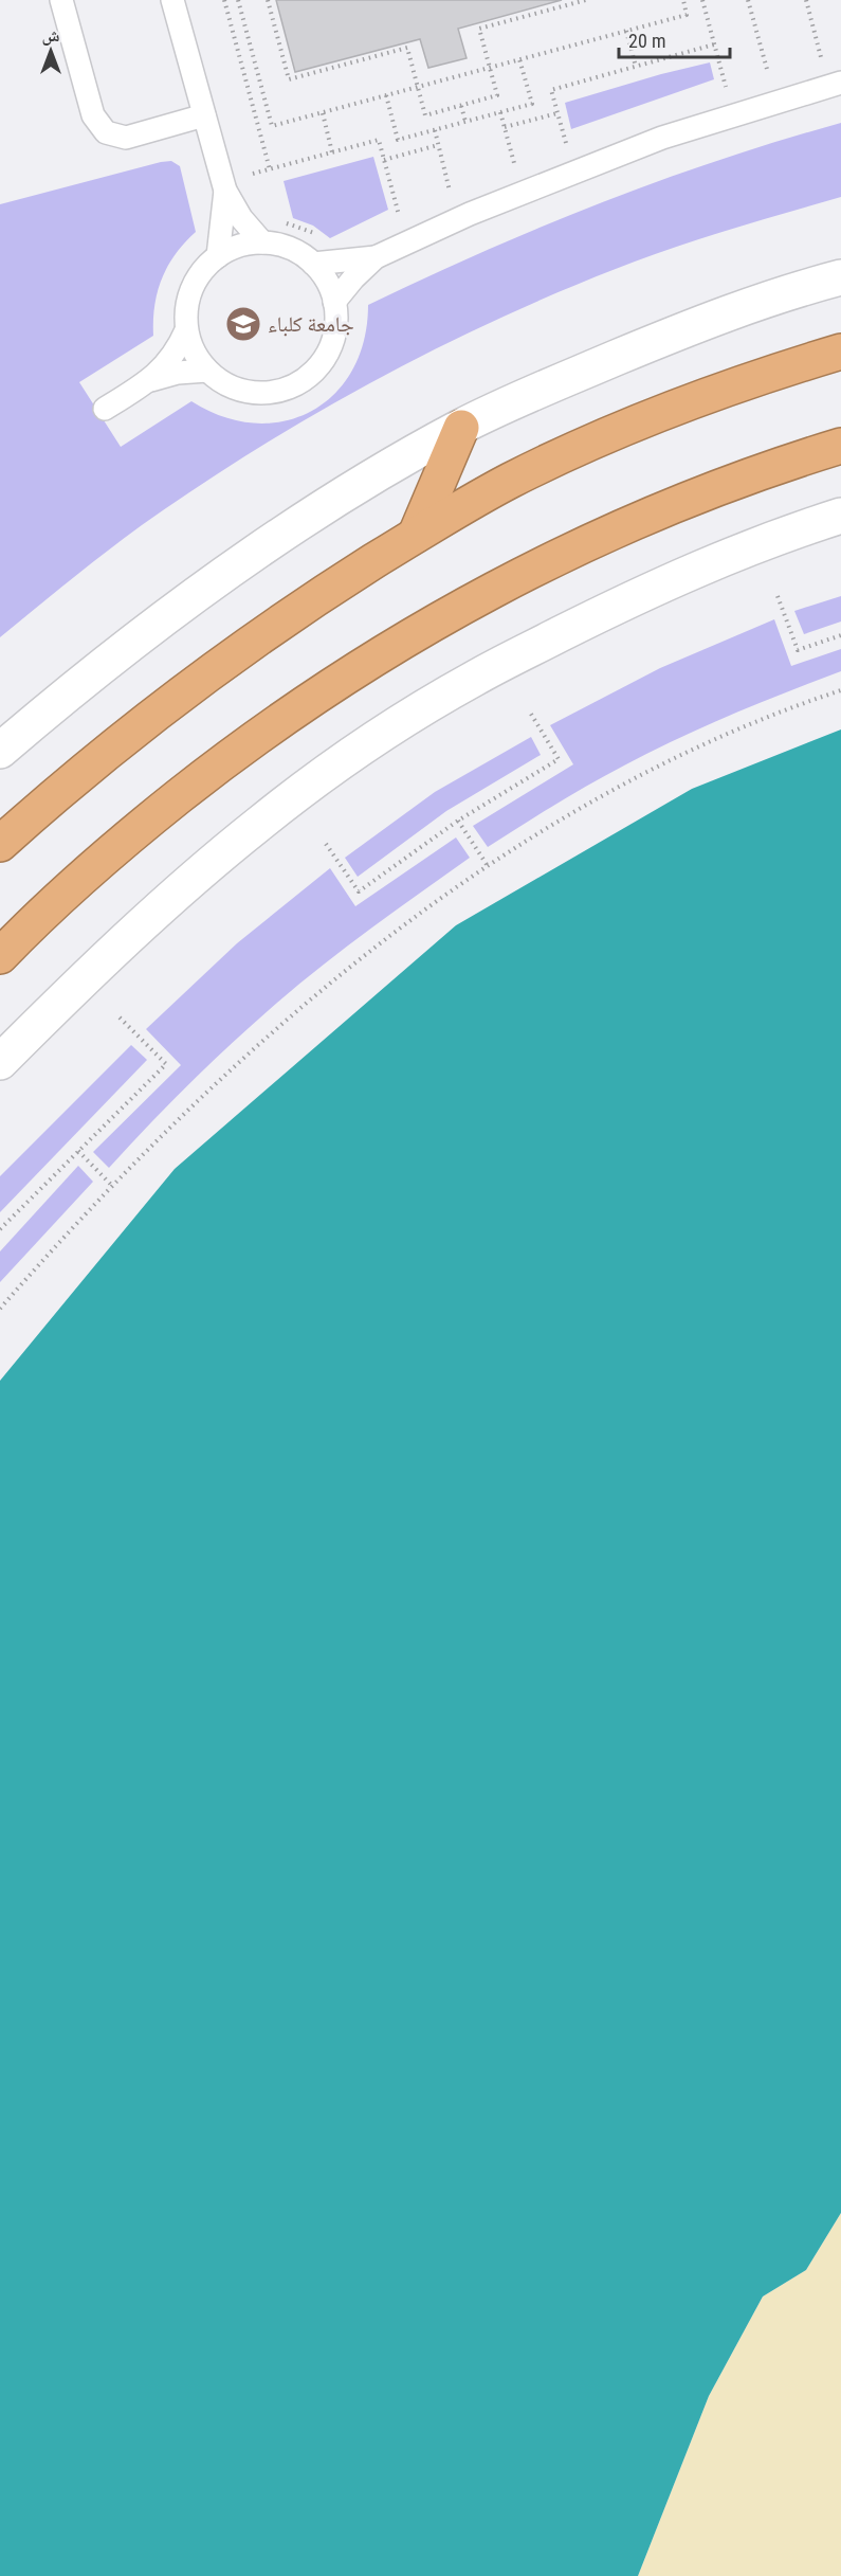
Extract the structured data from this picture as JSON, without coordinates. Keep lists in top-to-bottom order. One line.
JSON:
{"places":{"school or university":["جامعة كلباء"]},"scale_bar":"20 m","north":"top"}
